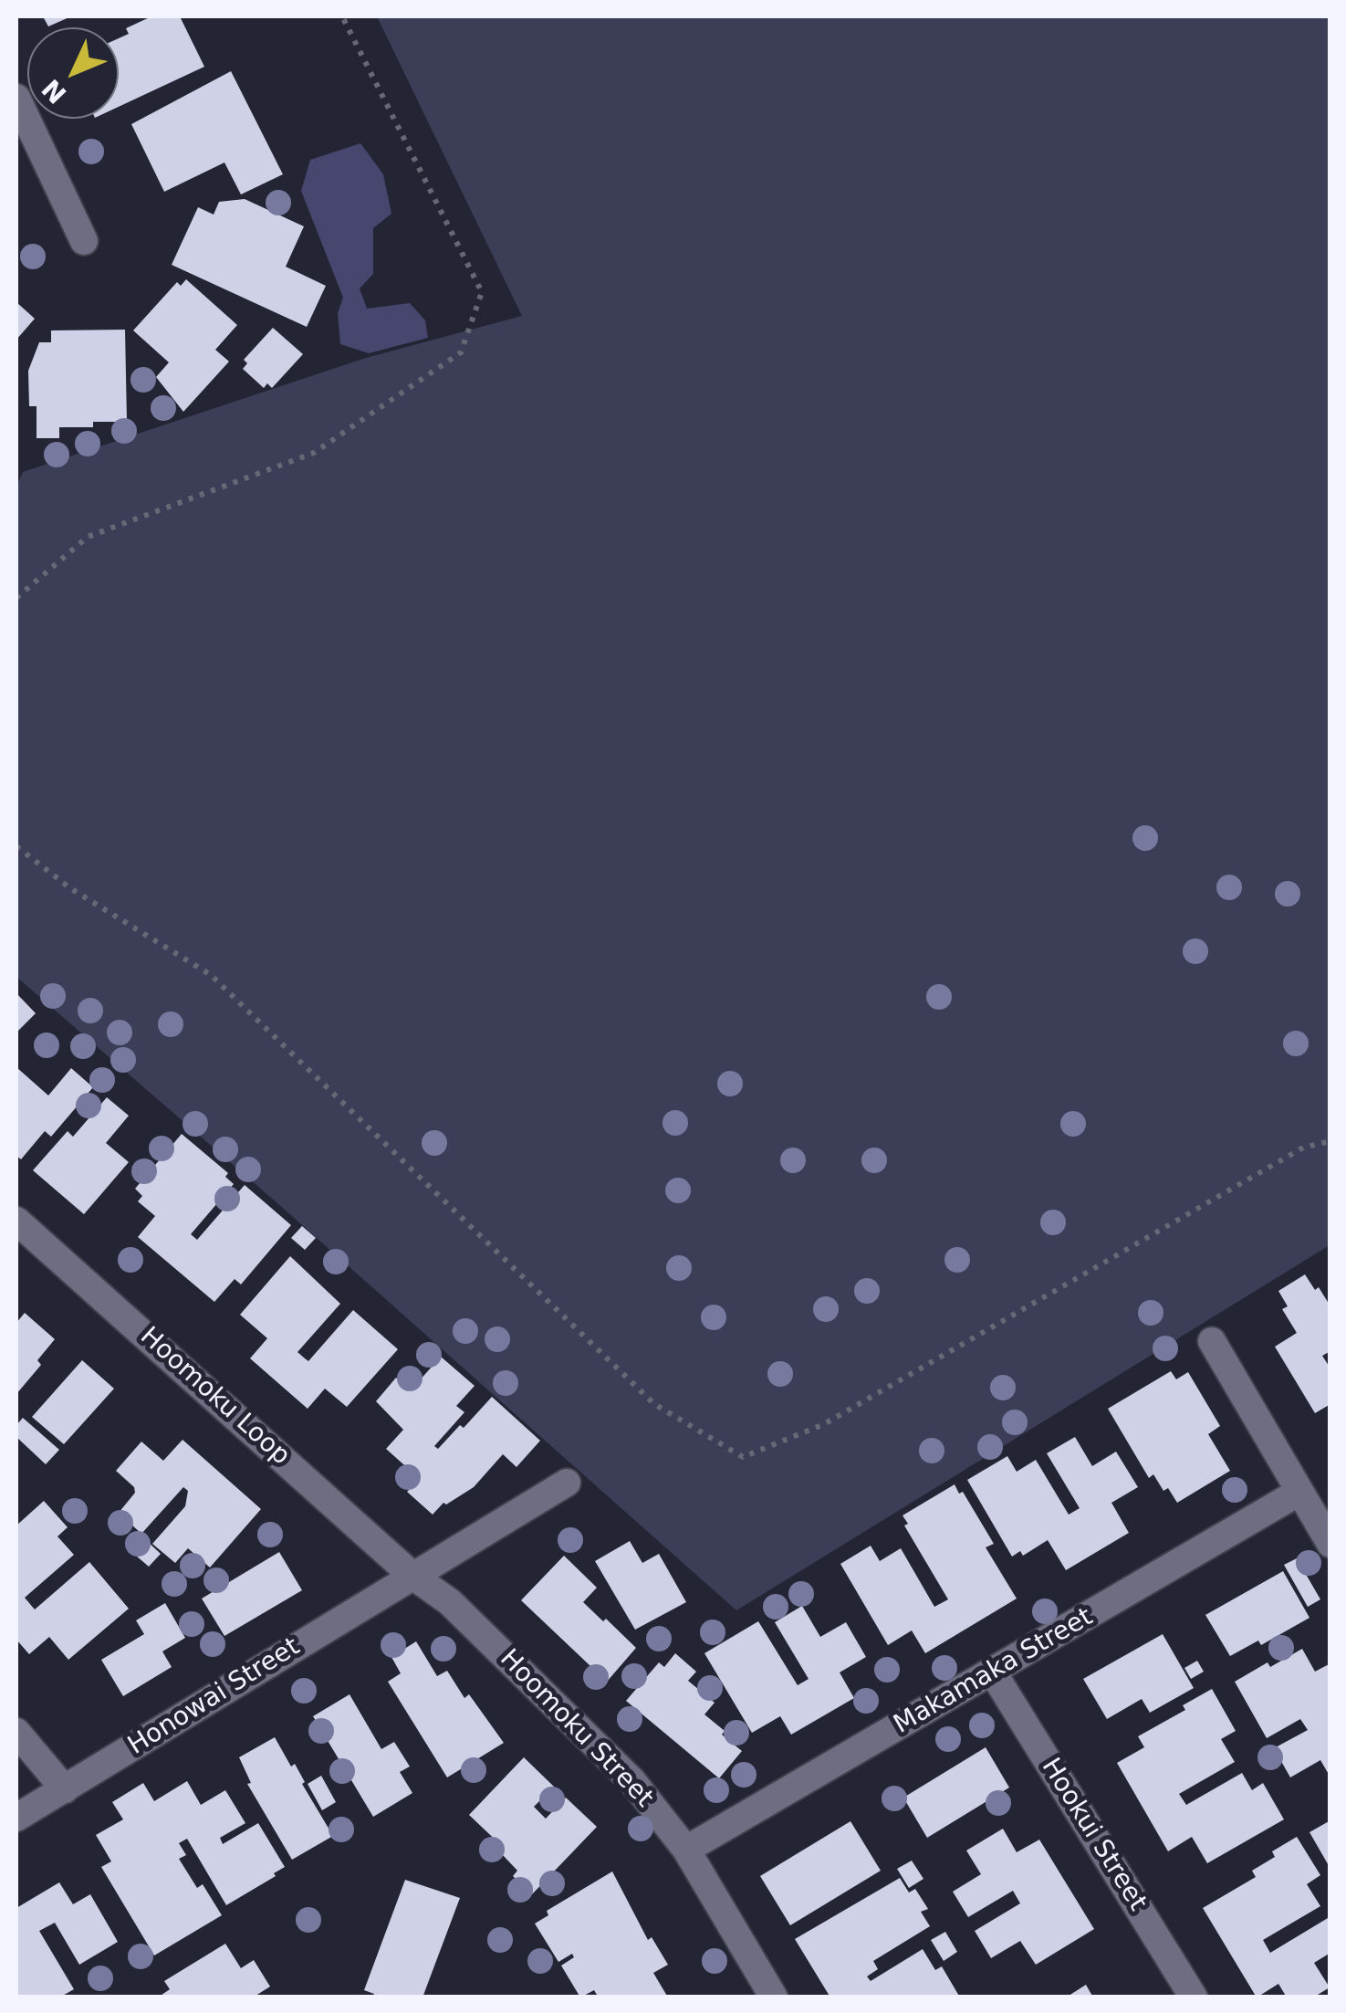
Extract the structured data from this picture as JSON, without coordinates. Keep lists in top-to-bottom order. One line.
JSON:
{"streets":{"street":["Hoomoku Loop","Makamaka Street","Honowai Street","Hoomoku Street","Hookui Street"]},"crossings":[["Hoomoku Loop","Honowai Street"],["Hoomoku Loop","Hoomoku Street"],["Makamaka Street","Hoomoku Street"],["Makamaka Street","Hookui Street"],["Honowai Street","Hoomoku Street"]],"north":"bottom left"}
